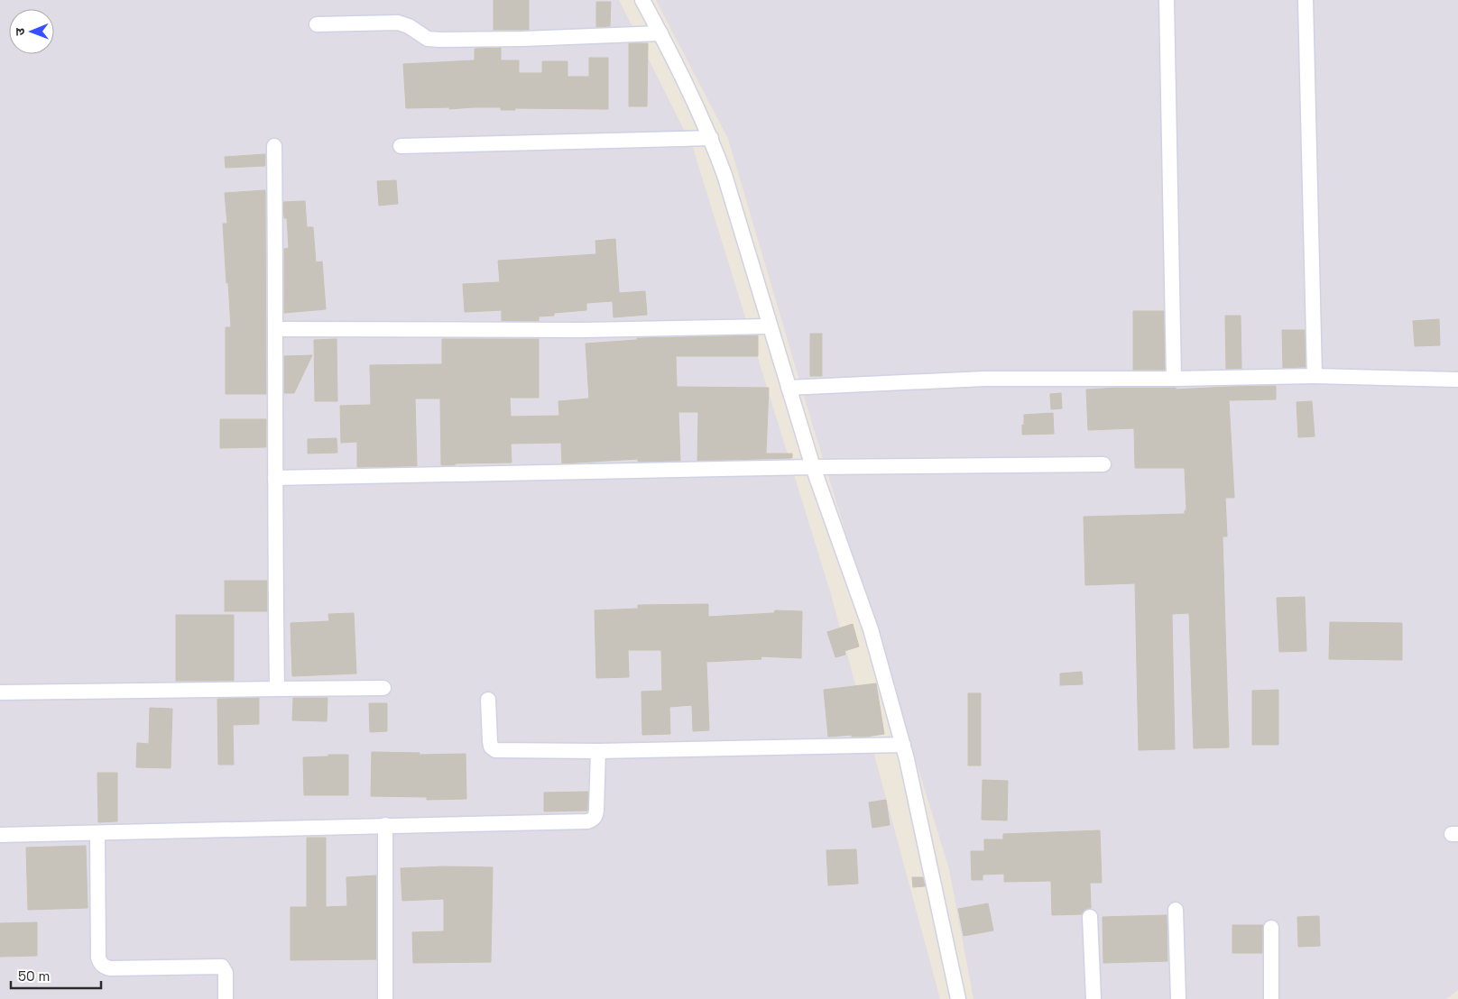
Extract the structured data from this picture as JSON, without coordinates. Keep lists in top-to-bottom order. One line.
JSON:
{"scale_bar":"50 m","north":"left"}
